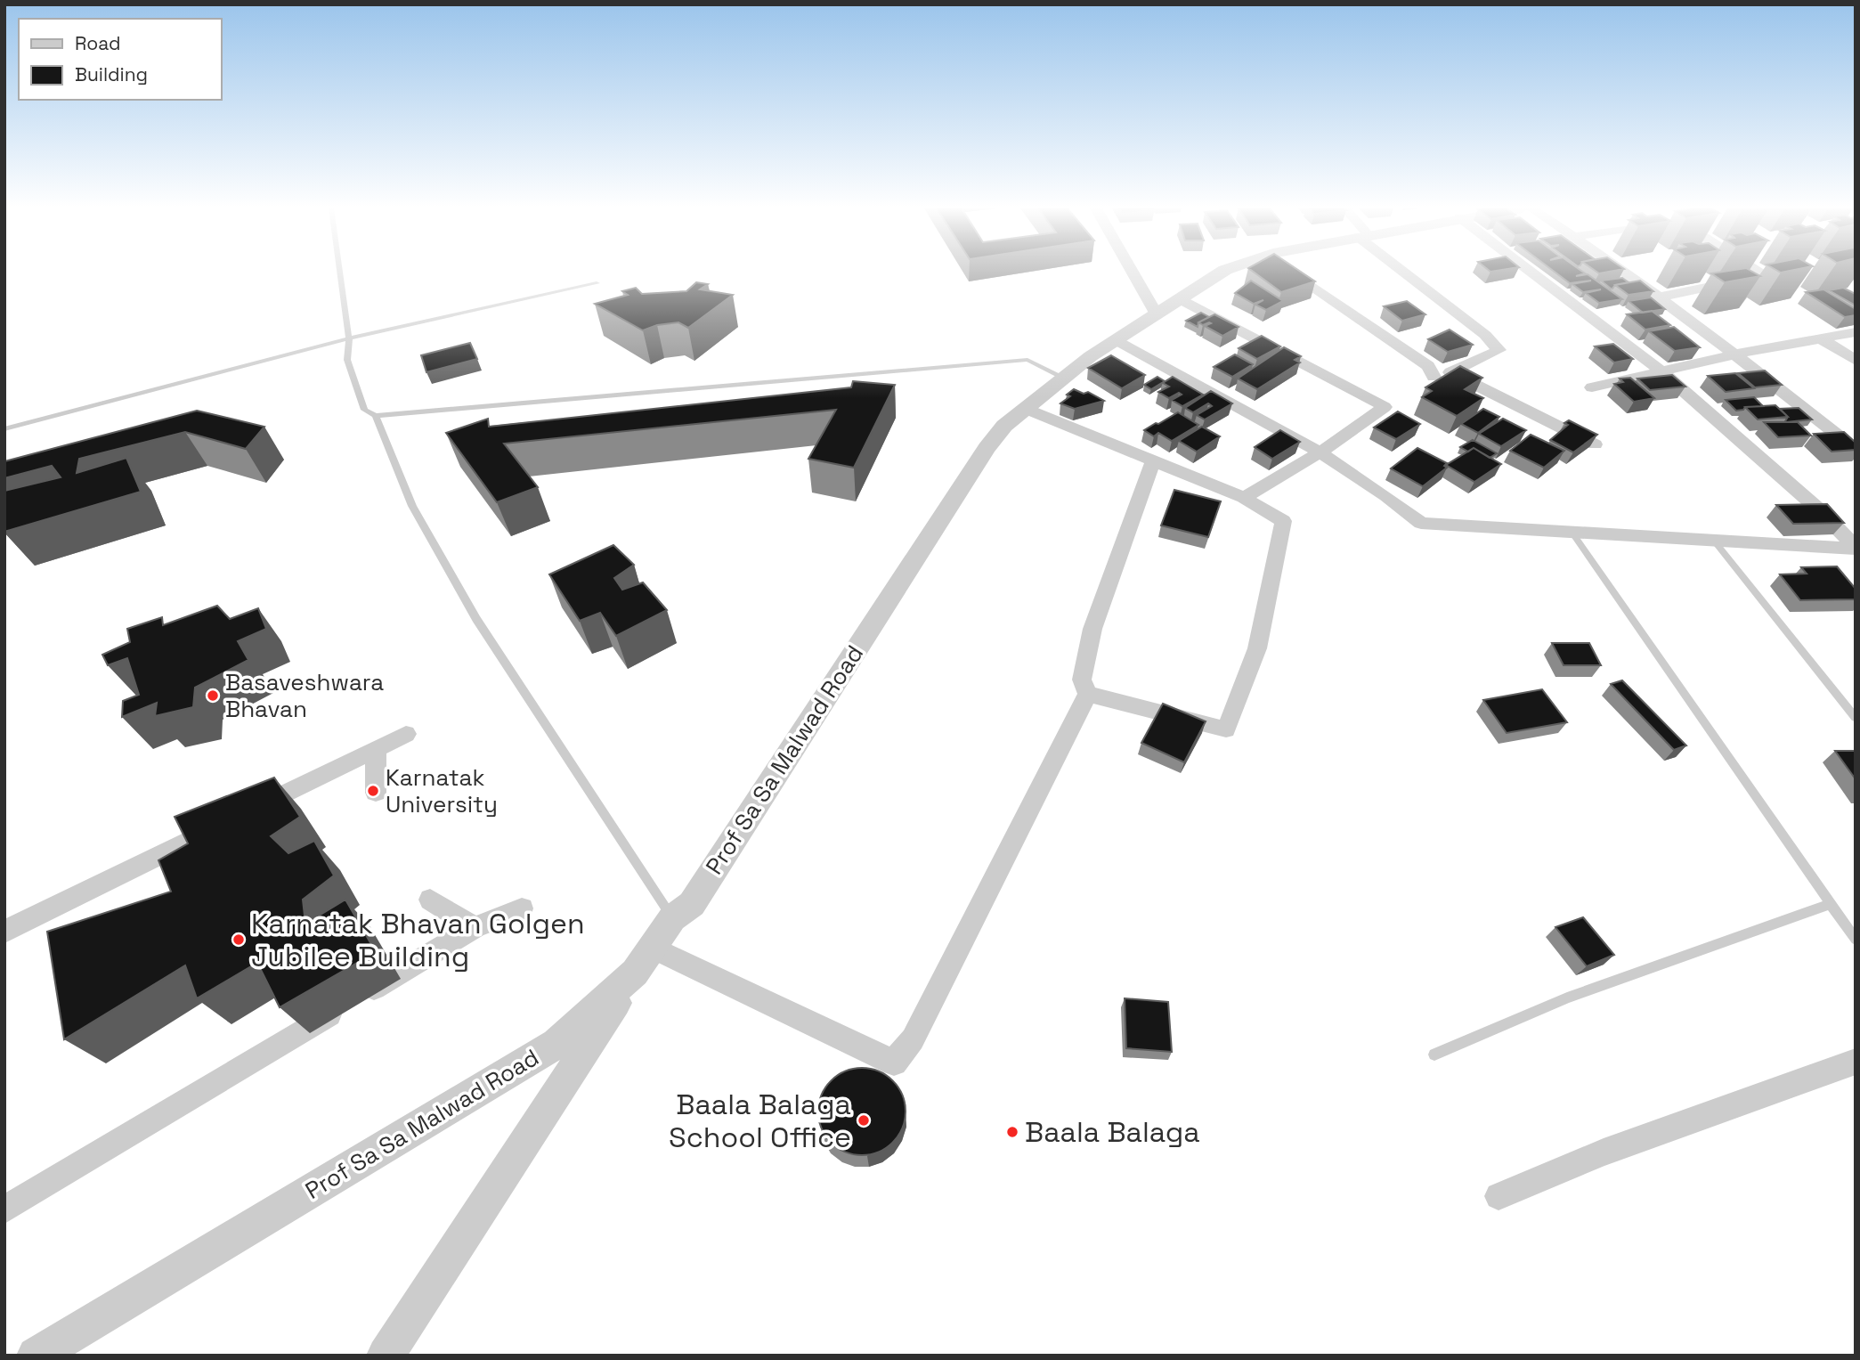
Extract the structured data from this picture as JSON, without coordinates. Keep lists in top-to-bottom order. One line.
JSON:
{"streets":{"street":["Prof Sa Sa Malwad Road"]},"places":["Basaveshwara Bhavan","Karnatak University","Karnatak Bhavan Golgen Jubilee Building","Baala Balaga School Office","Baala Balaga"],"legend":["Road","Building"]}
